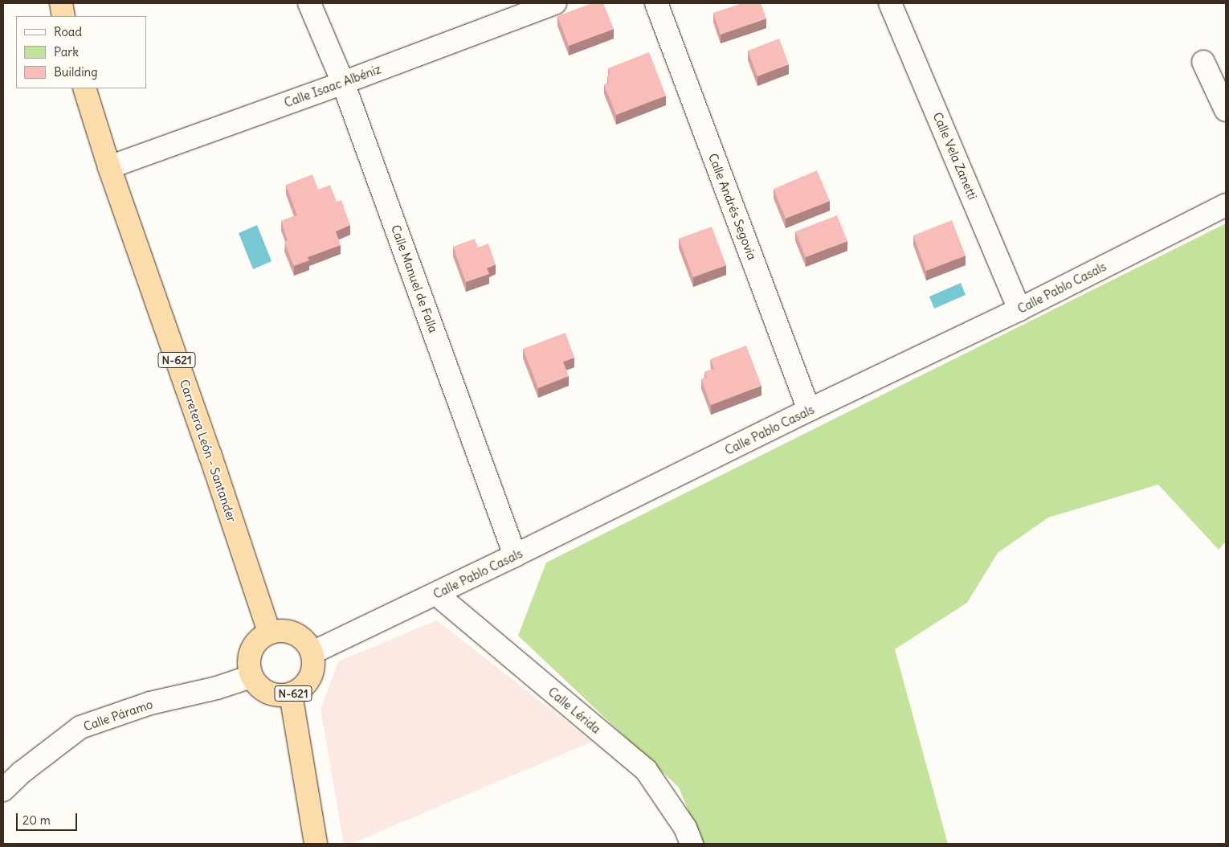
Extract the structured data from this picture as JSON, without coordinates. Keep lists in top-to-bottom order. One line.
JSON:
{"streets":{"highway":["N-621","Carretera León - Santander"],"street":["Calle Isaac Albéniz","Calle Vela Zanetti","Calle Andrés Segovia","Calle Manuel de Falla","Calle Pablo Casals","Calle Lérida","Calle Páramo"]},"crossings":[["Calle Isaac Albéniz","Calle Manuel de Falla"],["Calle Isaac Albéniz","Carretera León - Santander"],["Calle Vela Zanetti","Calle Pablo Casals"],["Calle Andrés Segovia","Calle Pablo Casals"],["Calle Manuel de Falla","Calle Pablo Casals"],["Calle Pablo Casals","N-621"],["Calle Pablo Casals","Carretera León - Santander"],["Calle Pablo Casals","Calle Lérida"],["Calle Pablo Casals","Calle Páramo"],["N-621","Carretera León - Santander"],["N-621","Calle Páramo"],["Carretera León - Santander","Calle Páramo"]],"legend":["Road","Park","Building"],"scale_bar":"20 m"}
